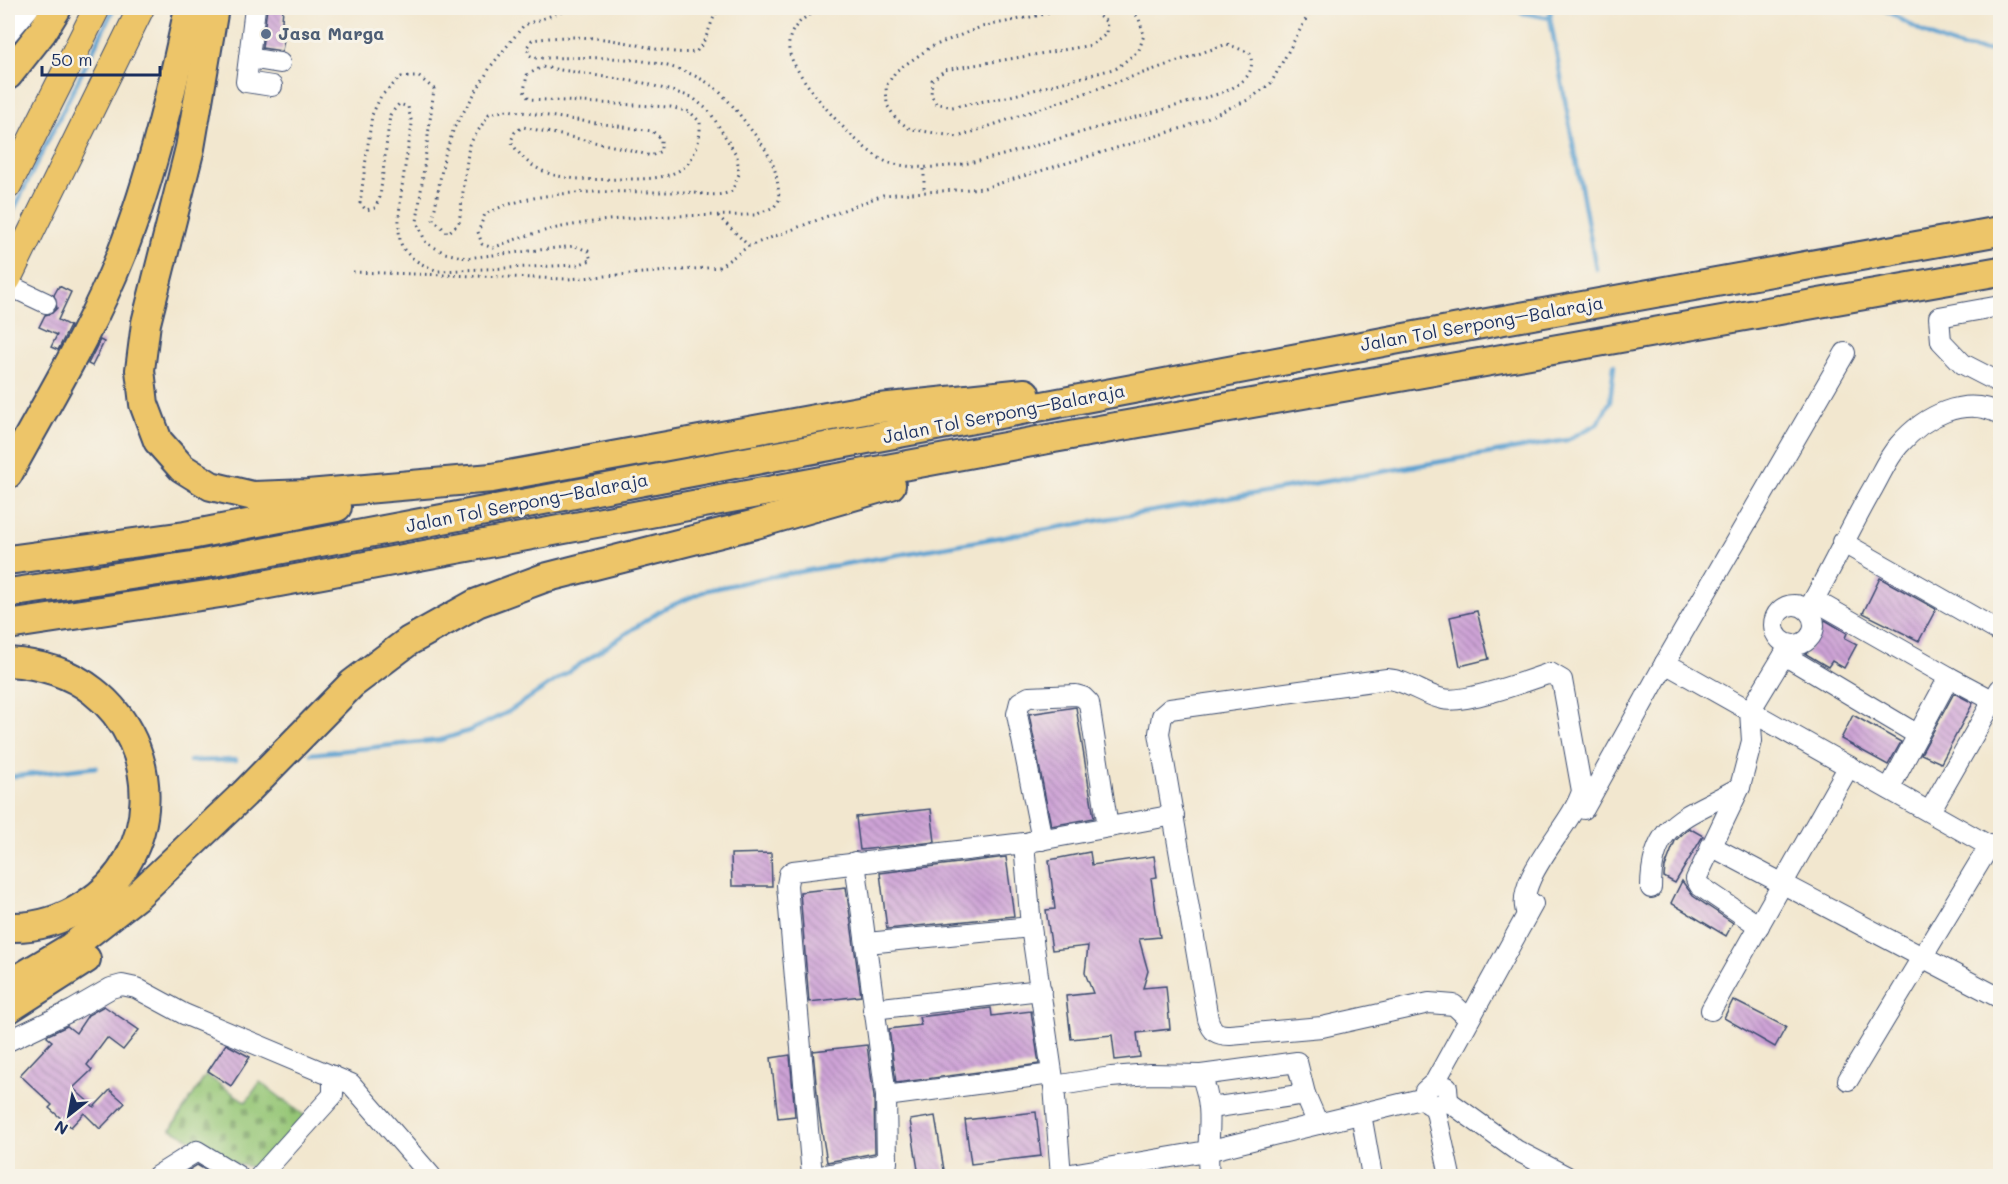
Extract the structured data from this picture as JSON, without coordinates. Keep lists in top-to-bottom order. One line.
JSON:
{"streets":{"highway":["Jalan Tol Serpong–Balaraja"]},"places":["Jasa Marga"],"scale_bar":"50 m","north":"bottom left"}
